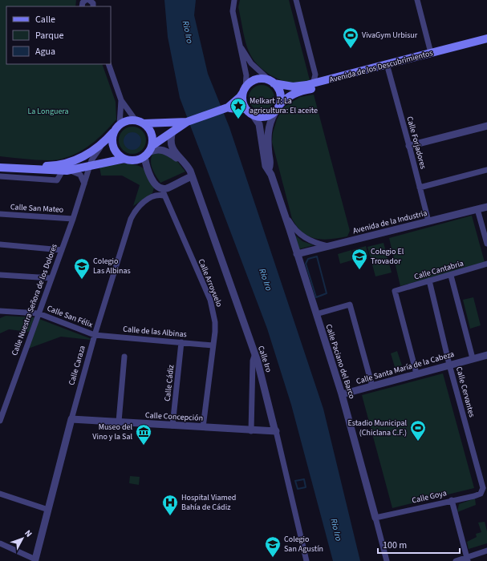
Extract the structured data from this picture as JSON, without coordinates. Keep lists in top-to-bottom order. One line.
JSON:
{"streets":{"main road":["Avenida de los Descubrimientos"],"street":["Calle Forjadores","Calle San Mateo","Avenida de la Industria","Calle Cantabria","Calle Arroyuelo","Calle Nuestra Señora de los Dolores","Calle San Félix","Calle de las Albinas","Calle Iro","Calle Paciano del Barco","Calle Caraza","Calle Santa María de la Cabeza","Calle Cádiz","Calle Cervantes","Calle Concepción","Calle Goya"]},"crossings":[["Avenida de los Descubrimientos","Calle Forjadores"],["Avenida de los Descubrimientos","Calle Paciano del Barco"],["Calle Forjadores","Avenida de la Industria"],["Calle San Mateo","Calle Nuestra Señora de los Dolores"],["Avenida de la Industria","Calle Paciano del Barco"],["Calle Cantabria","Calle Santa María de la Cabeza"],["Calle Cantabria","Calle Cervantes"],["Calle Arroyuelo","Calle de las Albinas"],["Calle Arroyuelo","Calle Concepción"],["Calle Nuestra Señora de los Dolores","Calle San Félix"],["Calle San Félix","Calle de las Albinas"],["Calle San Félix","Calle Caraza"],["Calle de las Albinas","Calle Caraza"],["Calle de las Albinas","Calle Cádiz"],["Calle Iro","Calle Concepción"],["Calle Paciano del Barco","Calle Santa María de la Cabeza"],["Calle Paciano del Barco","Calle Goya"],["Calle Caraza","Calle Concepción"],["Calle Santa María de la Cabeza","Calle Cervantes"],["Calle Cádiz","Calle Concepción"],["Calle Cervantes","Calle Goya"]],"water":["Rio Iro"],"parks":["La Longuera"],"places":{"sports":["VivaGym Urbisur","Estadio Municipal (Chiclana C.F.)"],"place":["Melkart 7: La agricultura: El aceite"],"school or university":["Colegio El Trovador","Colegio Las Albinas","Colegio San Agustín"],"museum":["Museo del Vino y la Sal"],"hospital":["Hospital Viamed Bahía de Cádiz"]},"legend":["Calle","Parque","Agua"],"scale_bar":"100 m","north":"top right"}
